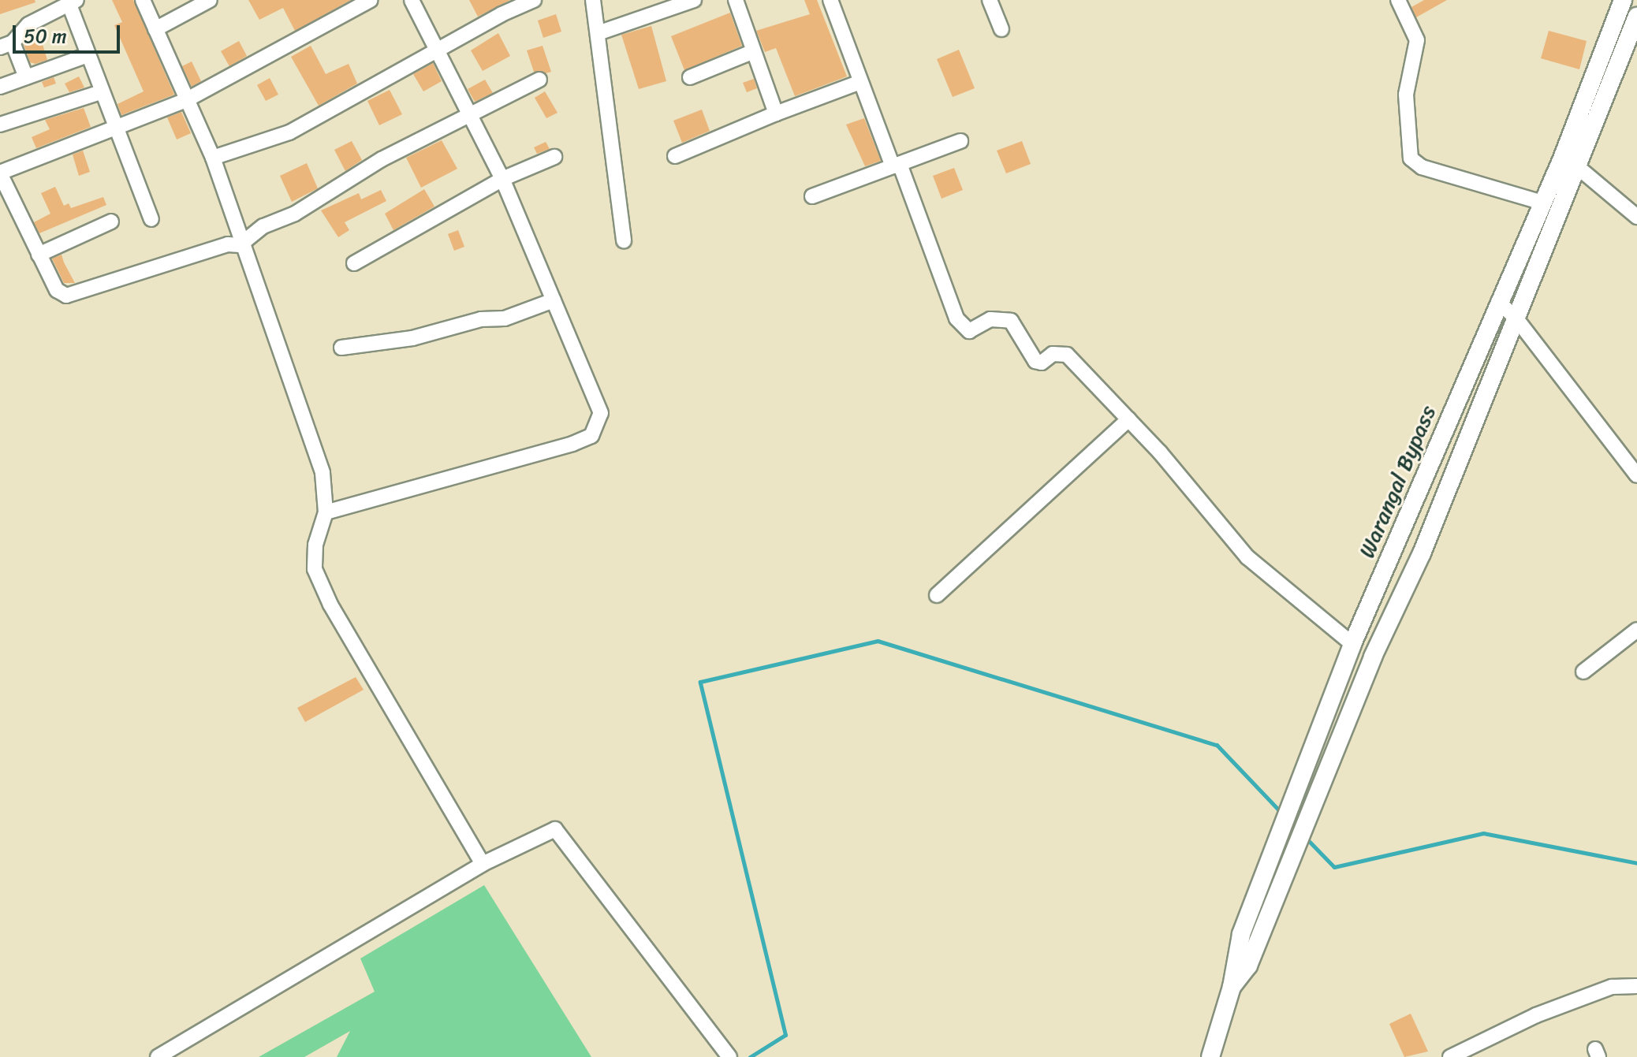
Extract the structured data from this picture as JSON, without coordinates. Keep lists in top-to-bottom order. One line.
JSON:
{"streets":{"main road":["Warangal Bypass"]},"scale_bar":"50 m"}
